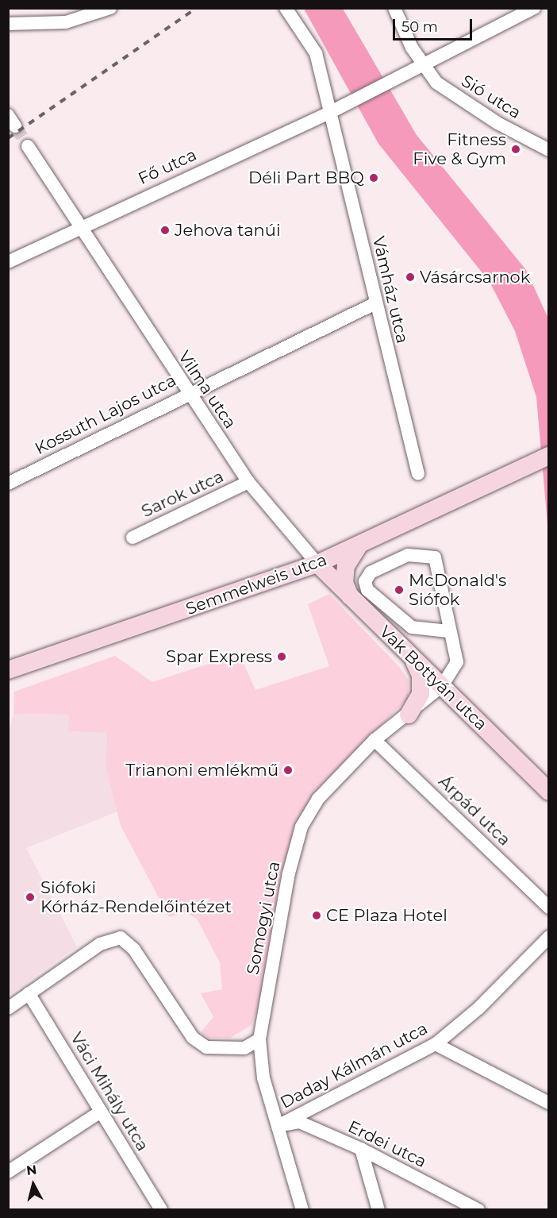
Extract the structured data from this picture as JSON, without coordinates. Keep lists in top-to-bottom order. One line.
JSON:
{"streets":{"main road":["Semmelweis utca","Vak Bottyán utca"],"street":["Sió utca","Fő utca","Vámház utca","Vilma utca","Kossuth Lajos utca","Sarok utca","Árpád utca","Somogyi utca","Daday Kálmán utca","Váci Mihály utca","Erdei utca"]},"crossings":[["Sió utca","Fő utca"],["Fő utca","Vámház utca"],["Fő utca","Vilma utca"],["Vámház utca","Kossuth Lajos utca"],["Vilma utca","Kossuth Lajos utca"],["Vilma utca","Sarok utca"],["Vilma utca","Semmelweis utca"],["Vilma utca","Vak Bottyán utca"],["Semmelweis utca","Vak Bottyán utca"],["Vak Bottyán utca","Somogyi utca"],["Árpád utca","Somogyi utca"],["Somogyi utca","Daday Kálmán utca"],["Somogyi utca","Erdei utca"],["Daday Kálmán utca","Erdei utca"]],"places":["Fitness Five & Gym","Déli Part BBQ","Jehova tanúi","Vásárcsarnok","McDonald's Siófok","Spar Express","Trianoni emlékmű","Siófoki Kórház-Rendelőintézet","CE Plaza Hotel"],"scale_bar":"50 m","north":"top"}
